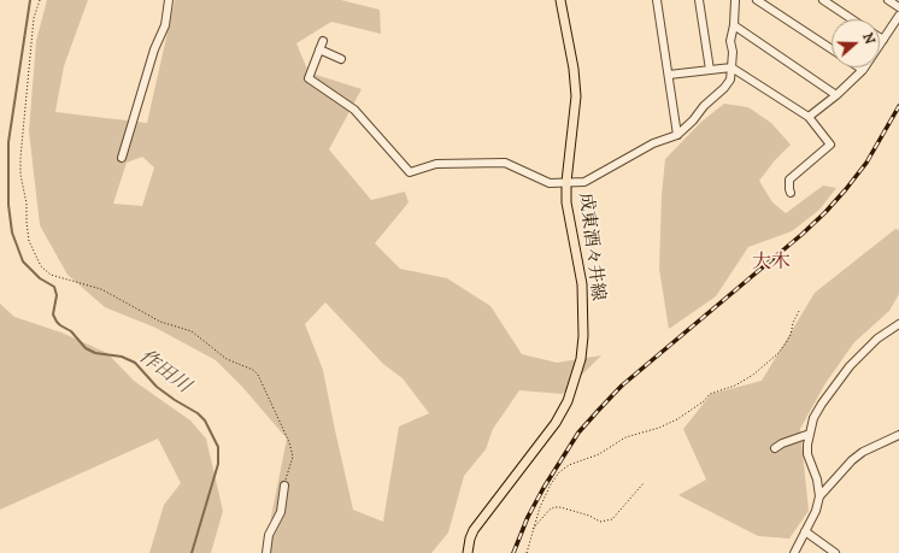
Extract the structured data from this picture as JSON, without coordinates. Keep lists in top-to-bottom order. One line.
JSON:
{"streets":{"main road":["成東酒々井線"]},"districts":["大木"],"water":["作田川"],"north":"right"}
